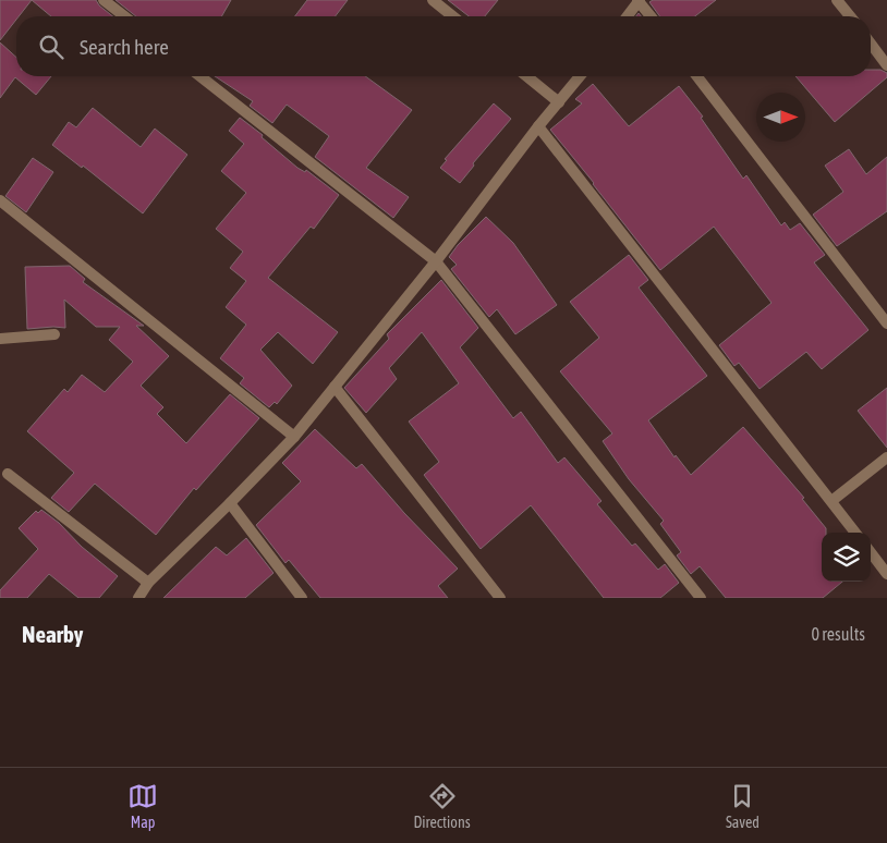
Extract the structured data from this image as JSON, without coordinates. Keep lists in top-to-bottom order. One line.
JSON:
{"north":"right","page":{"search":"Search here","heading":["Nearby","0 results"],"nav":["Map","Directions","Saved"]}}
